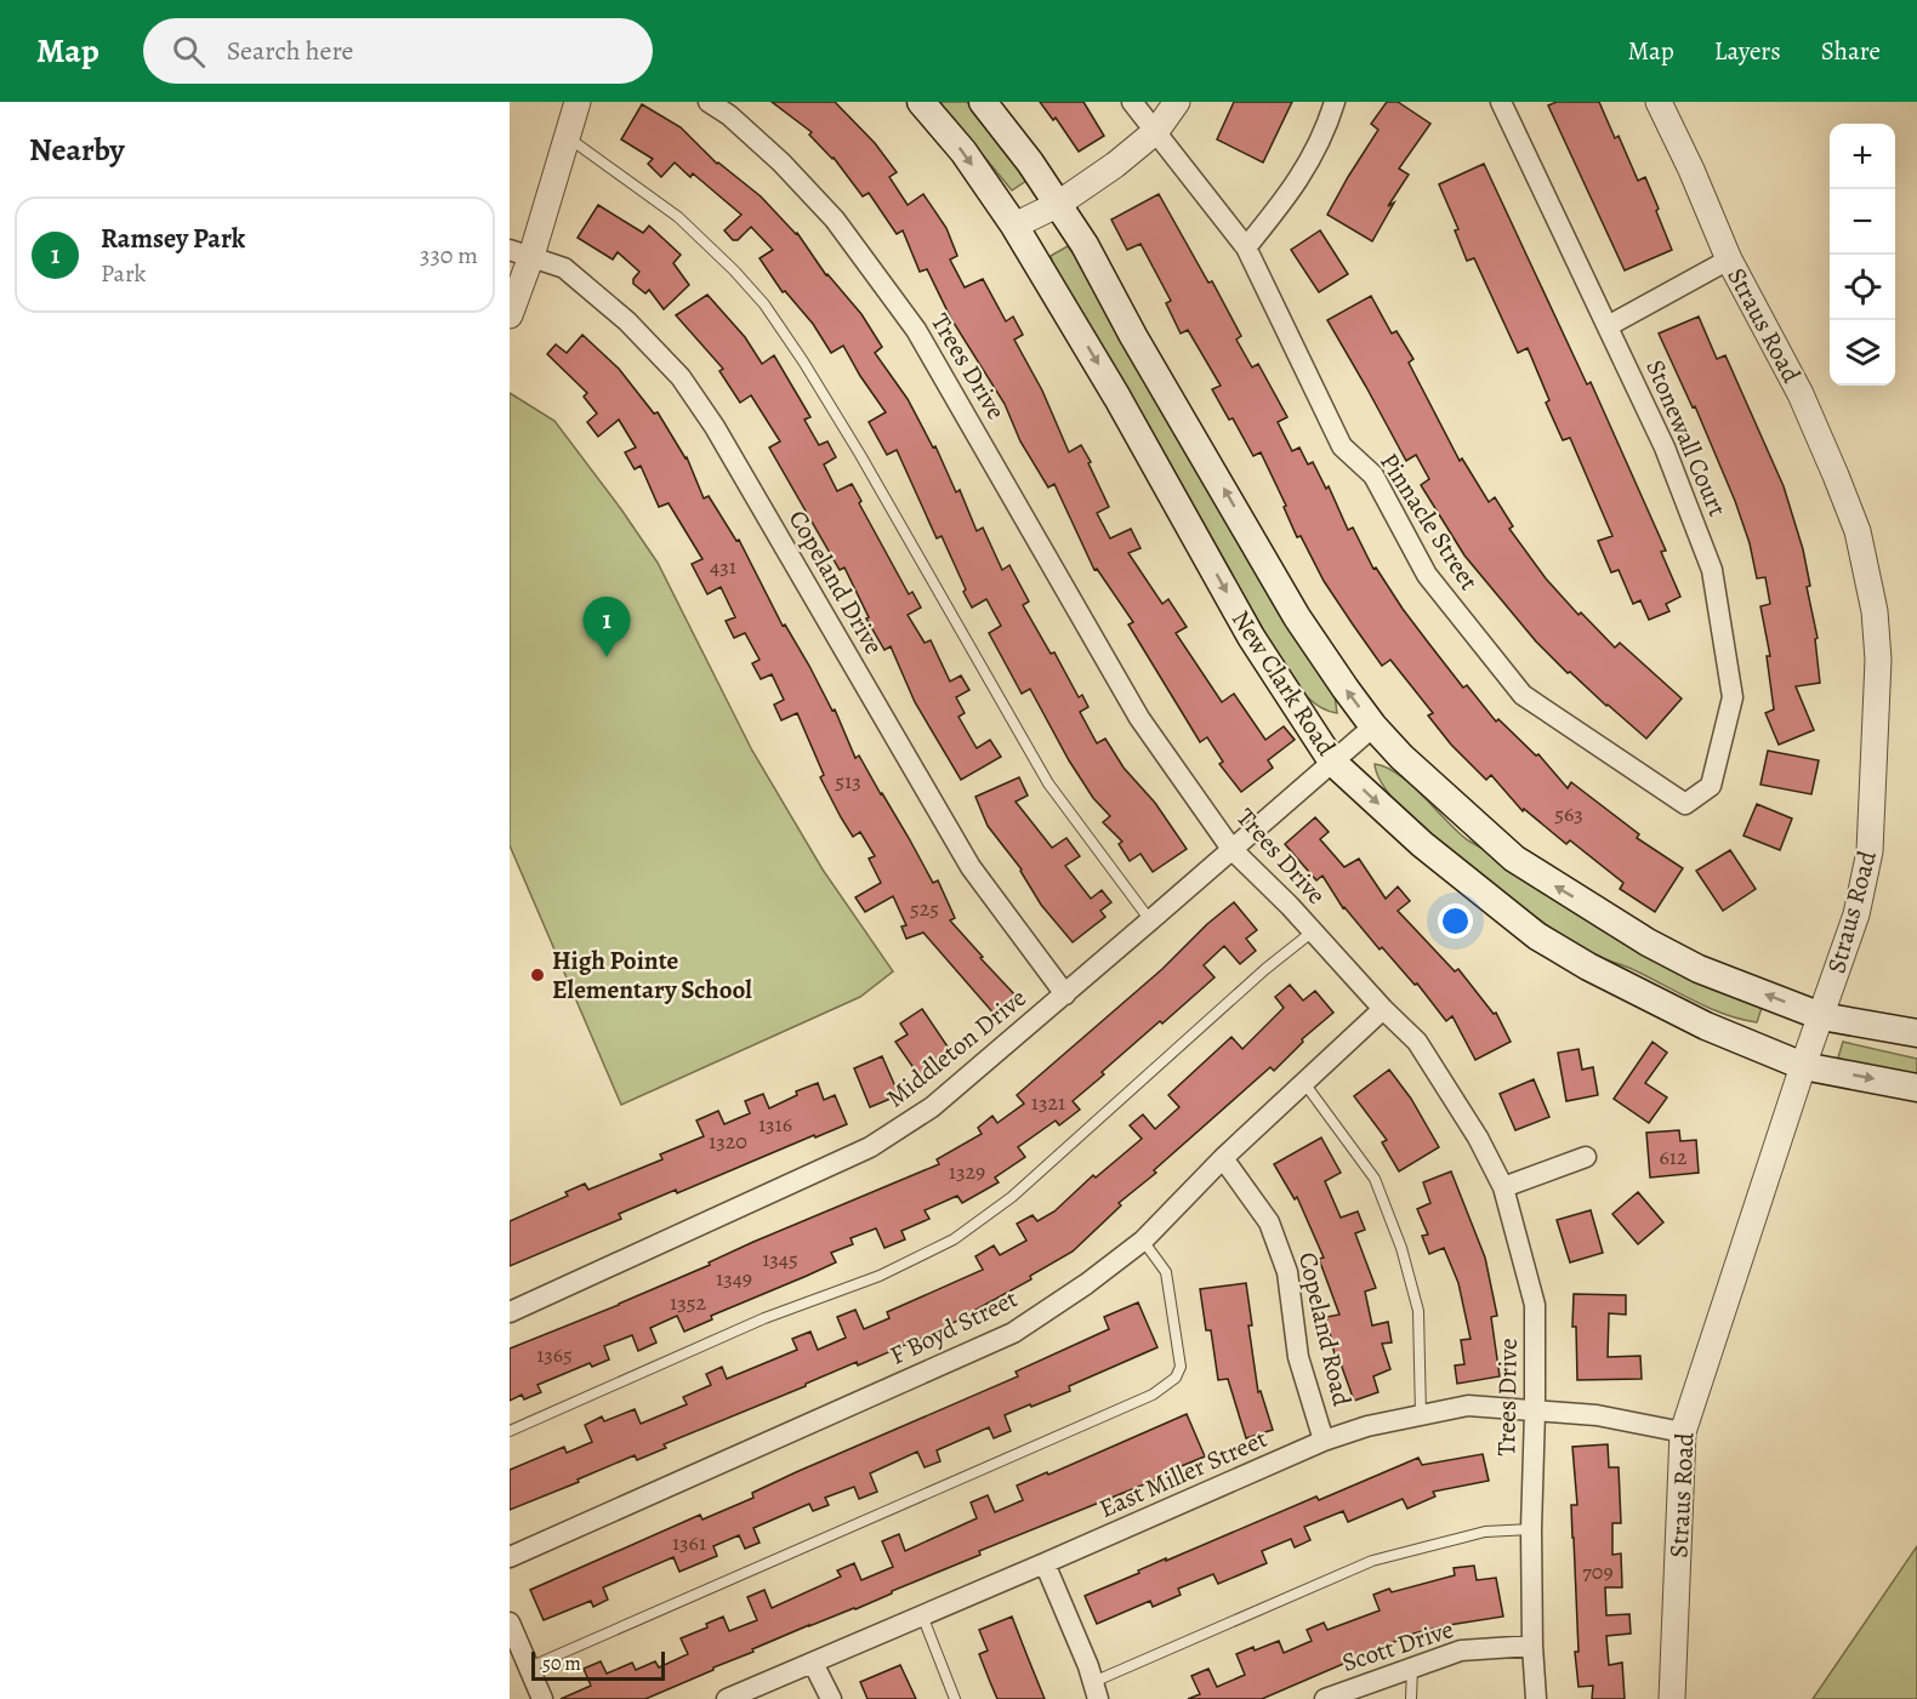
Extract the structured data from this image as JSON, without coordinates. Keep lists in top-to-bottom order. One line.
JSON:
{"streets":{"main road":["New Clark Road"],"street":["Straus Road","Trees Drive","Stonewall Court","Pinnacle Street","Copeland Drive","Middleton Drive","F Boyd Street","Copeland Road","East Miller Street","Scott Drive"]},"crossings":[["Straus Road","New Clark Road"],["Straus Road","East Miller Street"],["Trees Drive","Middleton Drive"],["Trees Drive","F Boyd Street"],["Trees Drive","East Miller Street"],["Trees Drive","Scott Drive"],["Stonewall Court","Pinnacle Street"],["Copeland Drive","Middleton Drive"],["New Clark Road","Middleton Drive"],["F Boyd Street","Copeland Road"],["Copeland Road","East Miller Street"]],"places":["High Pointe Elementary School"],"house_numbers":["431","513","563","525","1321","1316","1320","612","1329","1345","1349","1352","1365","1361","709"],"scale_bar":"50 m","page":{"header":"Map","search":"Search here","nav":["Map","Layers","Share"],"heading":"Nearby","map_buttons":["+","−"],"list":[{"mark":"1","name":"Ramsey Park","note":"Park","value":"330 m"}],"pins":"1","scale":"50 m"}}
